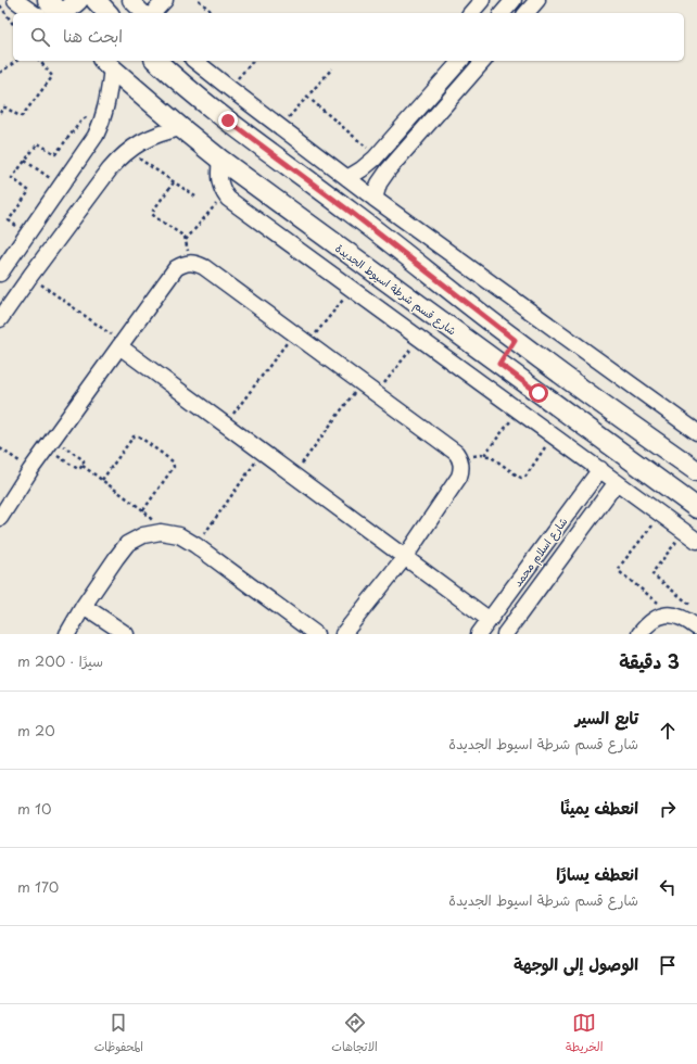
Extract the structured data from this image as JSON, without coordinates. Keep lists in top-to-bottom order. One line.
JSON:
{"streets":{"main road":["شارع قسم شرطة اسيوط الجديدة"],"street":["شارع اسلام محمد"]},"page":{"search":"ابحث هنا","heading":["3 دقيقة","سيرًا · 200 m"],"list":[["تابع السير","شارع قسم شرطة اسيوط الجديدة","20 m"],["انعطف يمينًا","10 m"],["انعطف يسارًا","شارع قسم شرطة اسيوط الجديدة","170 m"],"الوصول إلى الوجهة"],"nav":["الخريطة","الاتجاهات","المحفوظات"]}}
